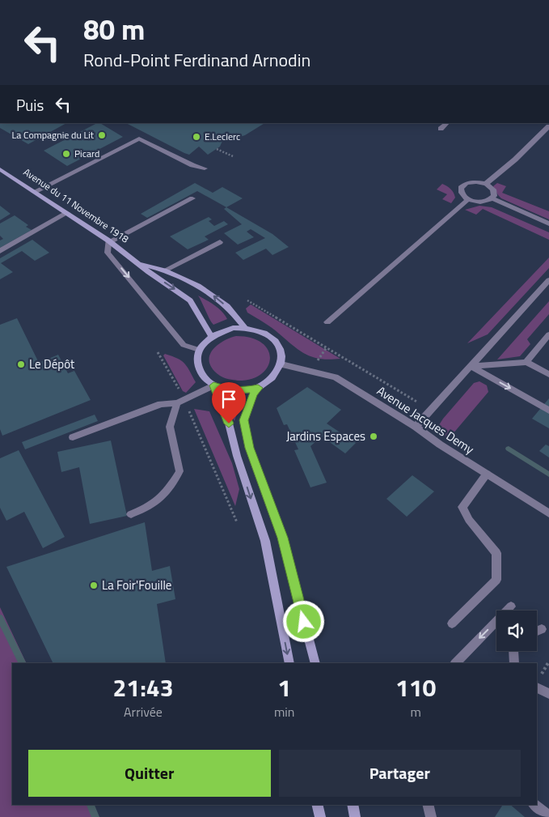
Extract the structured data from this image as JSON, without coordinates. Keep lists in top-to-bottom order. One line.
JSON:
{"streets":{"main road":["Avenue du 11 Novembre 1918"],"street":["Avenue Jacques Demy"]},"crossings":[["Avenue du 11 Novembre 1918","Avenue Jacques Demy"]],"places":["La Compagnie du Lit","E.Leclerc","Picard","Le Dépôt","Jardins Espaces","La Foir'Fouille"],"page":{"turn":["80 m","Rond-Point Ferdinand Arnodin"],"then":"Puis","eta":["21:43","Arrivée","1","min","110","m"],"buttons":["Quitter","Partager"]}}
